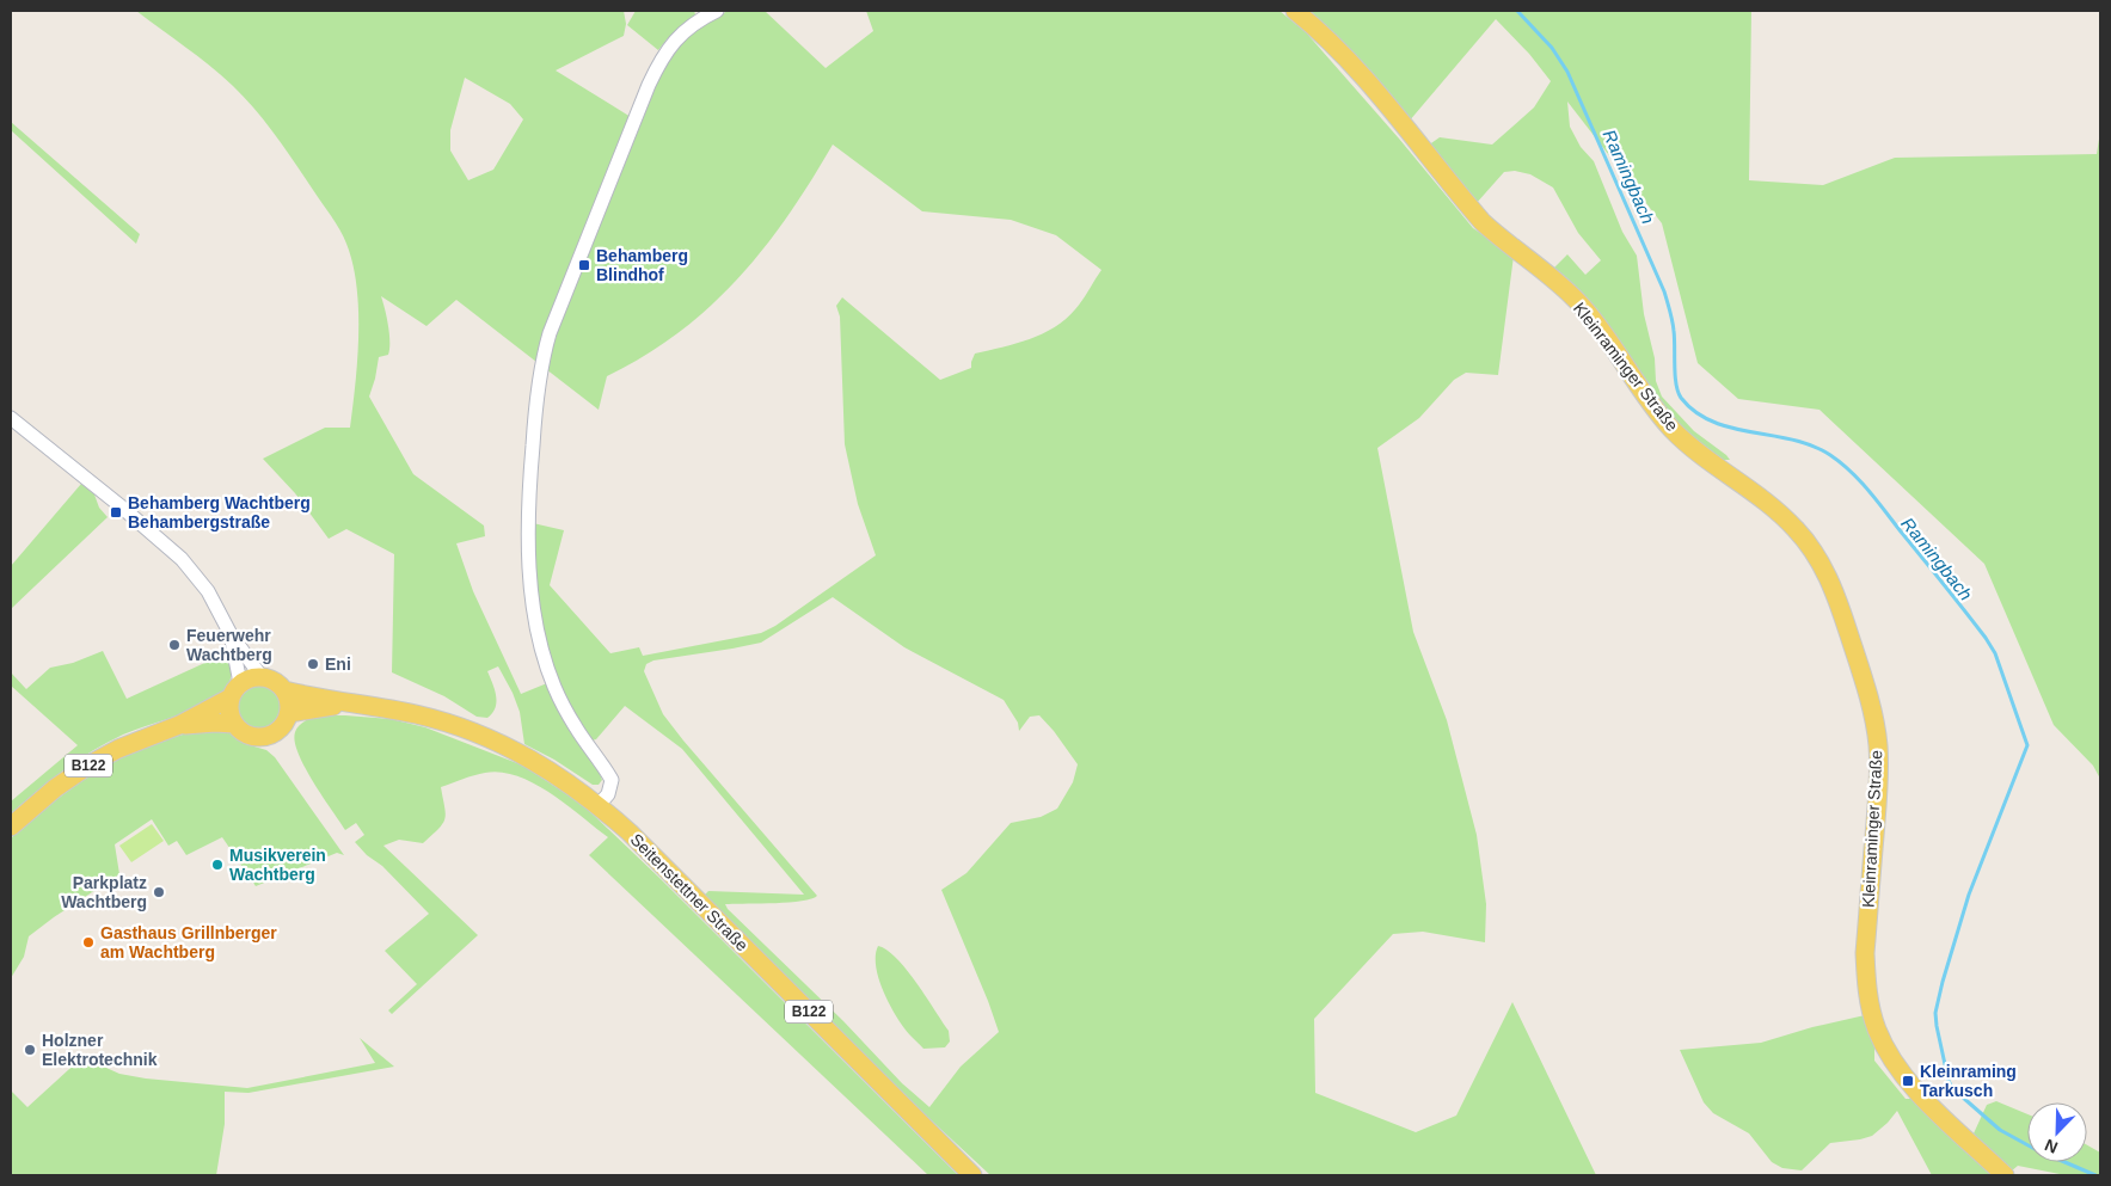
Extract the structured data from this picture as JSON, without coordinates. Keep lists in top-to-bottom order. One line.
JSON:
{"streets":{"main road":["Kleinraminger Straße","B122","Seitenstettner Straße"]},"crossings":[["B122","Seitenstettner Straße"]],"water":["Ramingbach"],"places":{"transit":["Behamberg Blindhof","Behamberg Wachtberg Behambergstraße","Kleinraming Tarkusch"],"other":["Feuerwehr Wachtberg","Eni","Musikverein Wachtberg","Parkplatz Wachtberg","Gasthaus Grillnberger am Wachtberg","Holzner Elektrotechnik"]},"north":"bottom left"}
